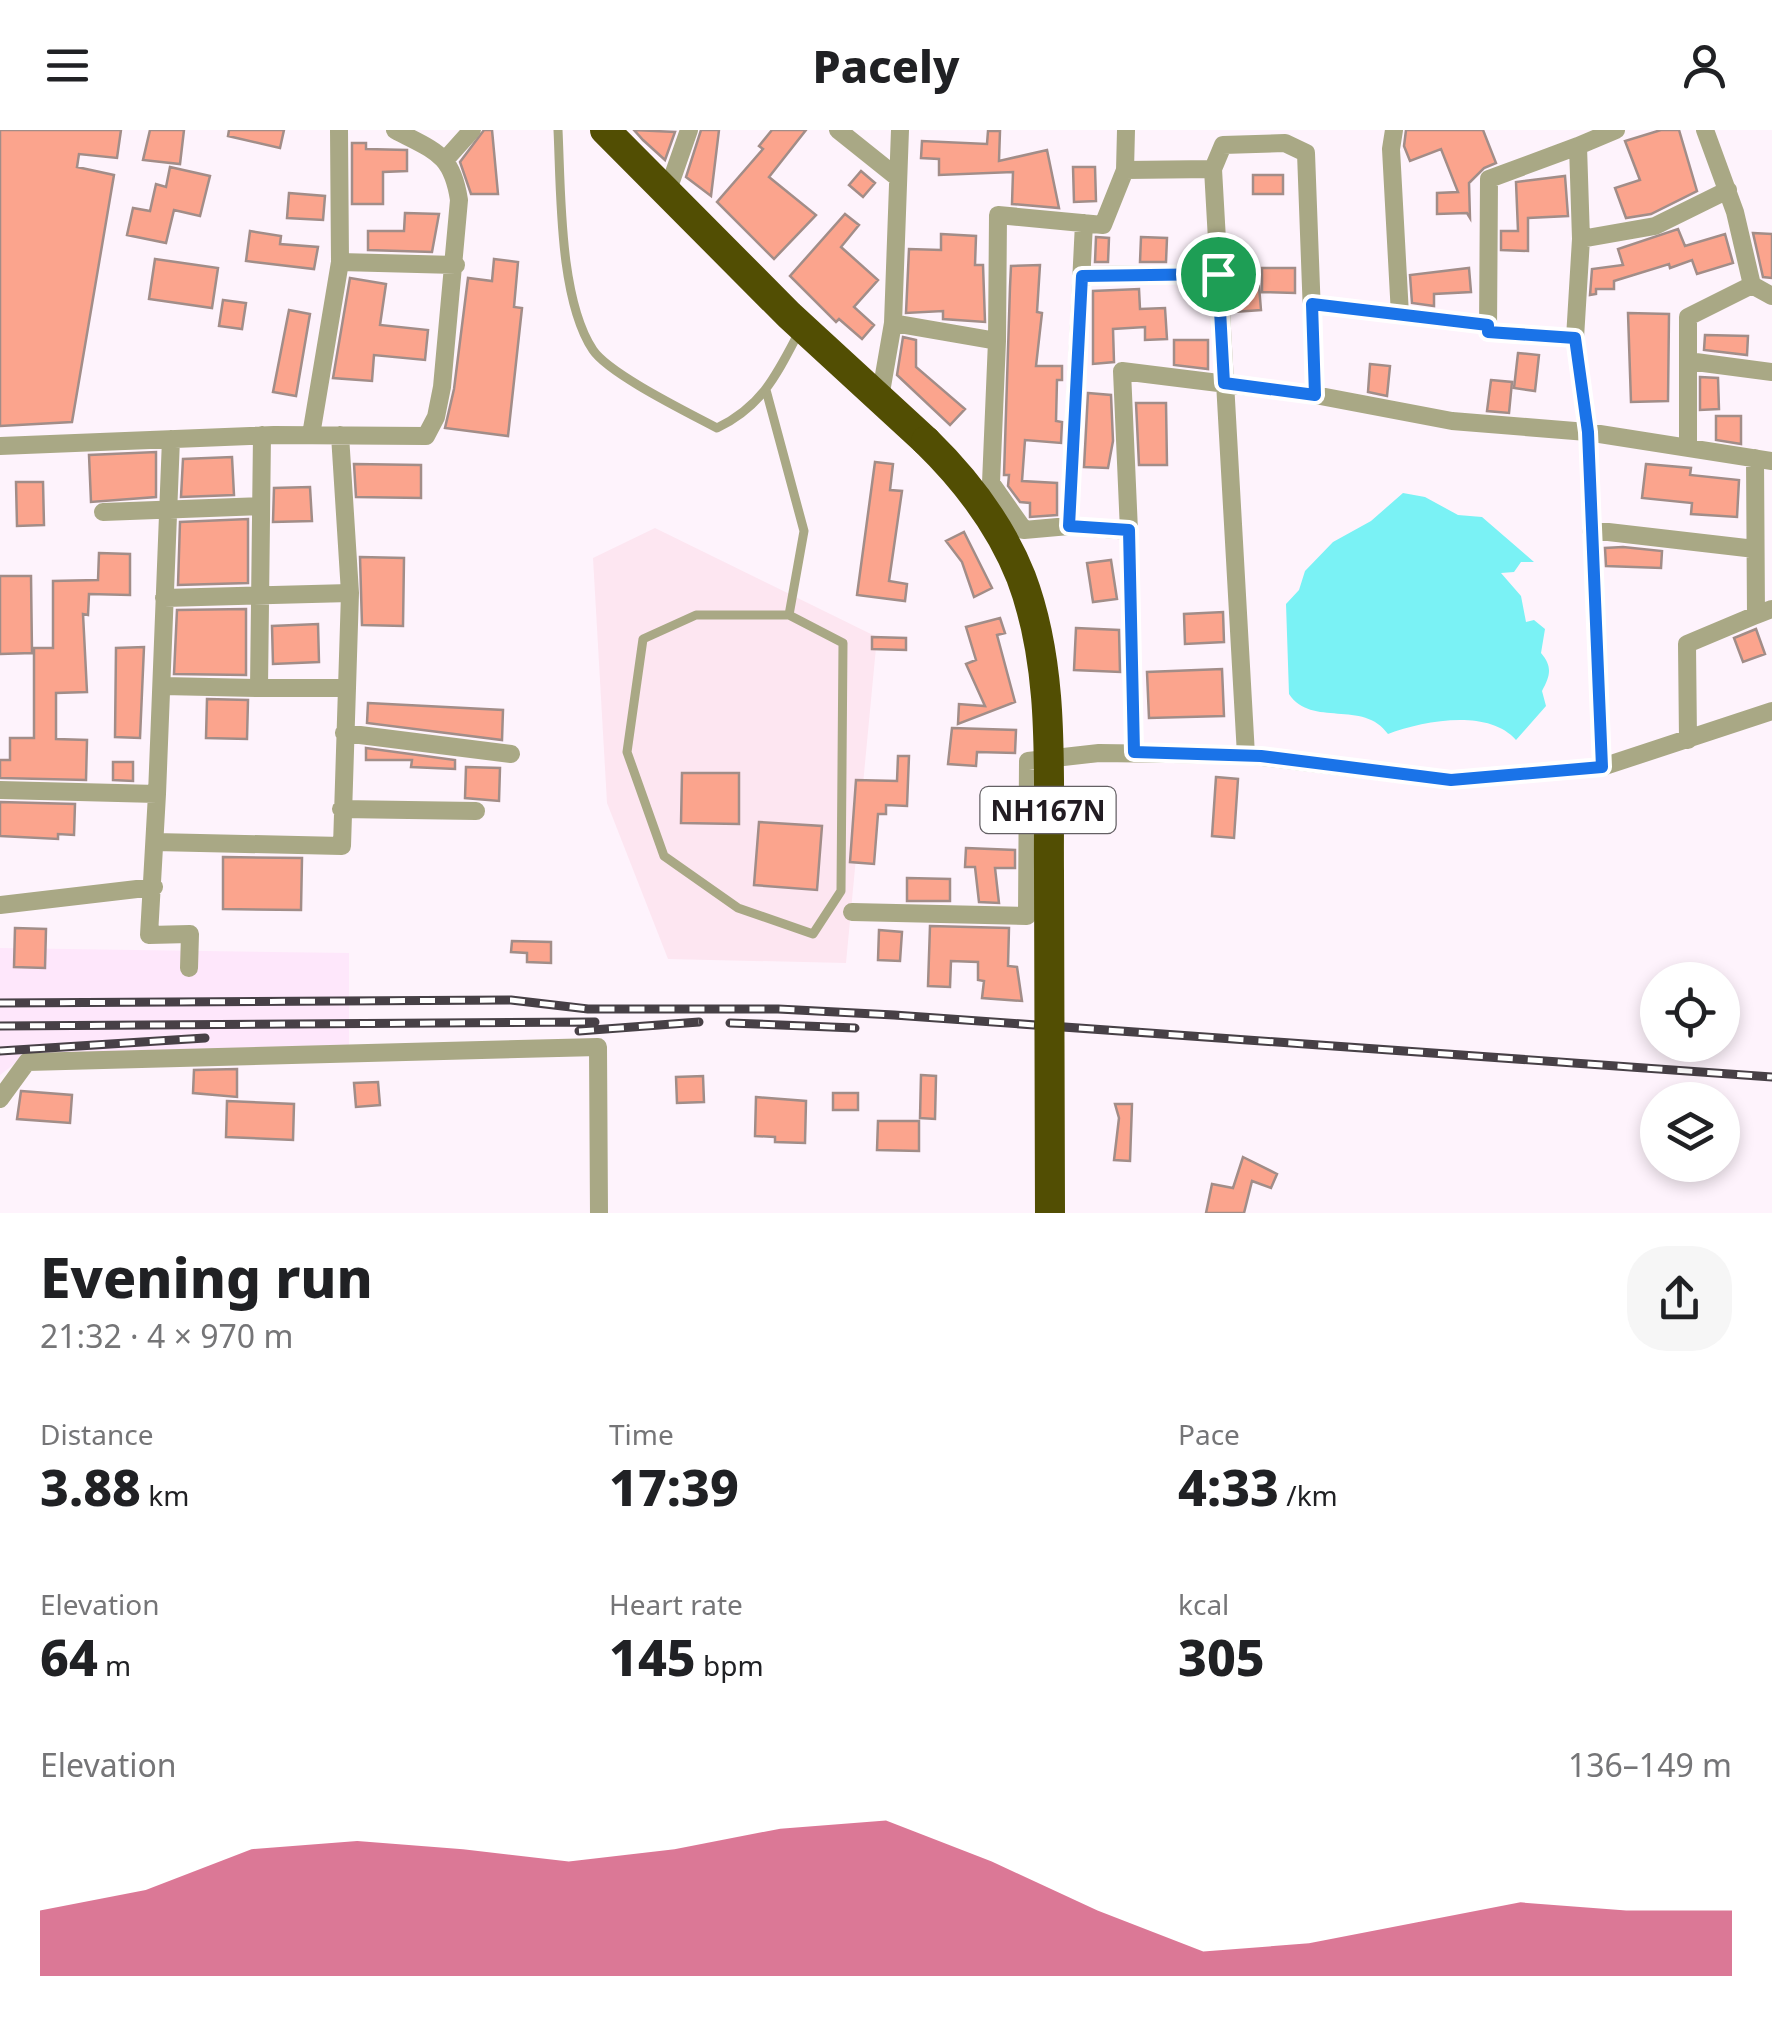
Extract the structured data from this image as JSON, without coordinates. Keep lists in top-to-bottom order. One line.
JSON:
{"streets":{"highway":["NH167N"]},"page":{"header":"Pacely","heading":["Evening run","21:32 · 4 × 970 m"],"stats":[["Distance","3.88 km"],["Time","17:39"],["Pace","4:33 /km"],["Elevation","64 m"],["Heart rate","145 bpm"],["kcal","305"]],"chart":["Elevation","136–149 m"]}}
